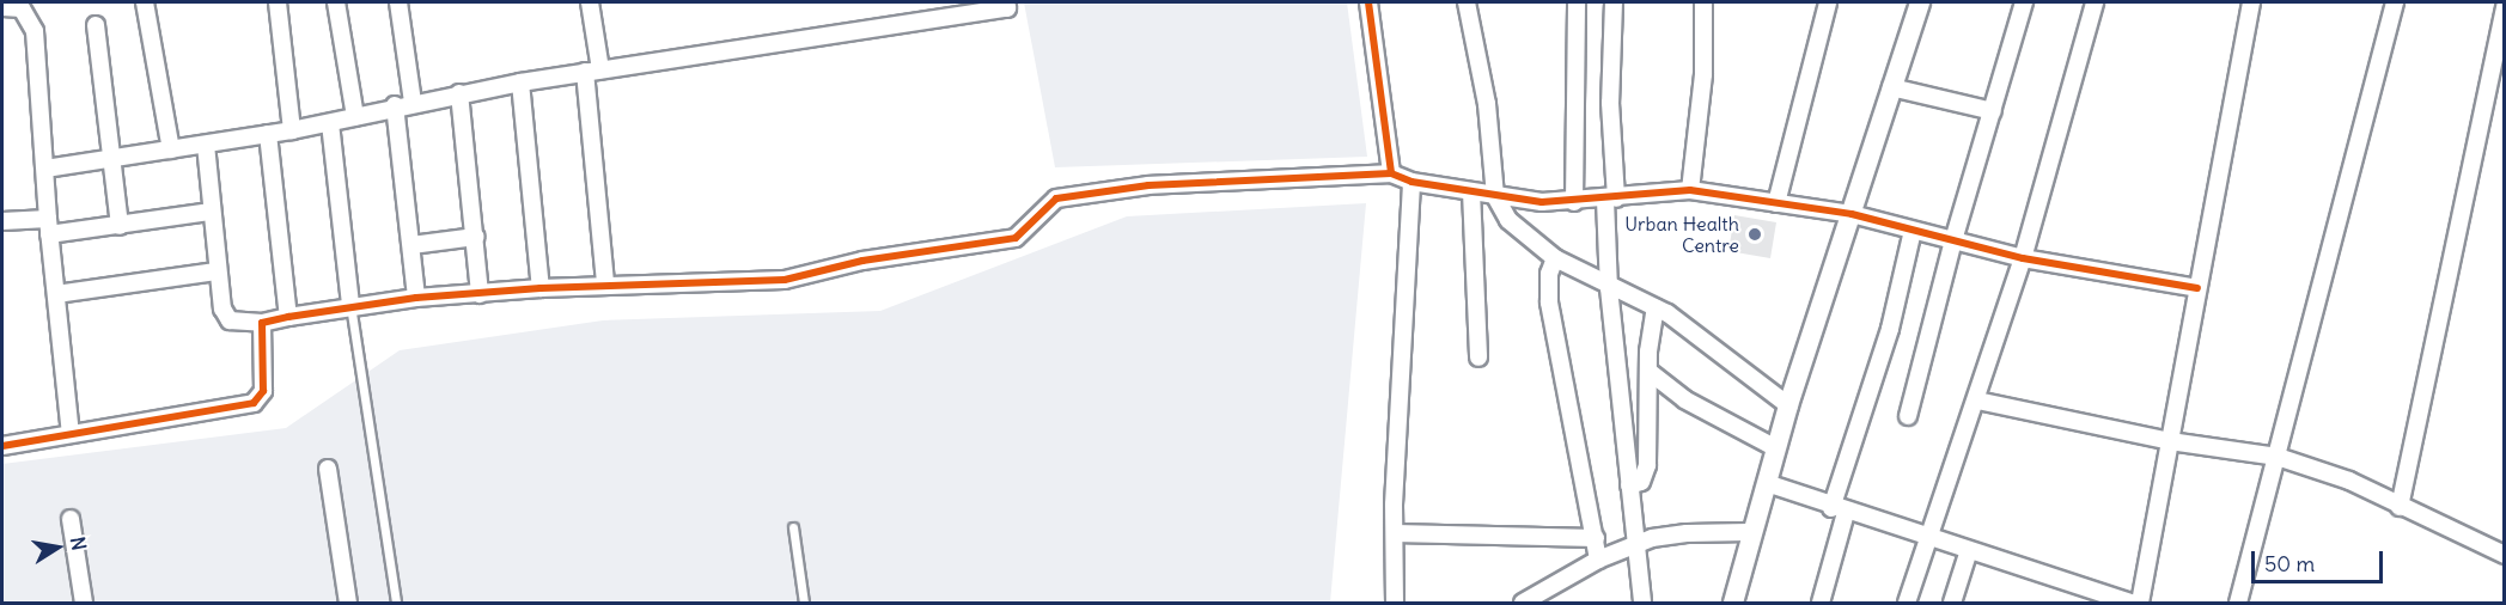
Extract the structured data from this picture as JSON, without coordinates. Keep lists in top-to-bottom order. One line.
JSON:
{"places":["Urban Health Centre"],"scale_bar":"50 m","north":"right"}
